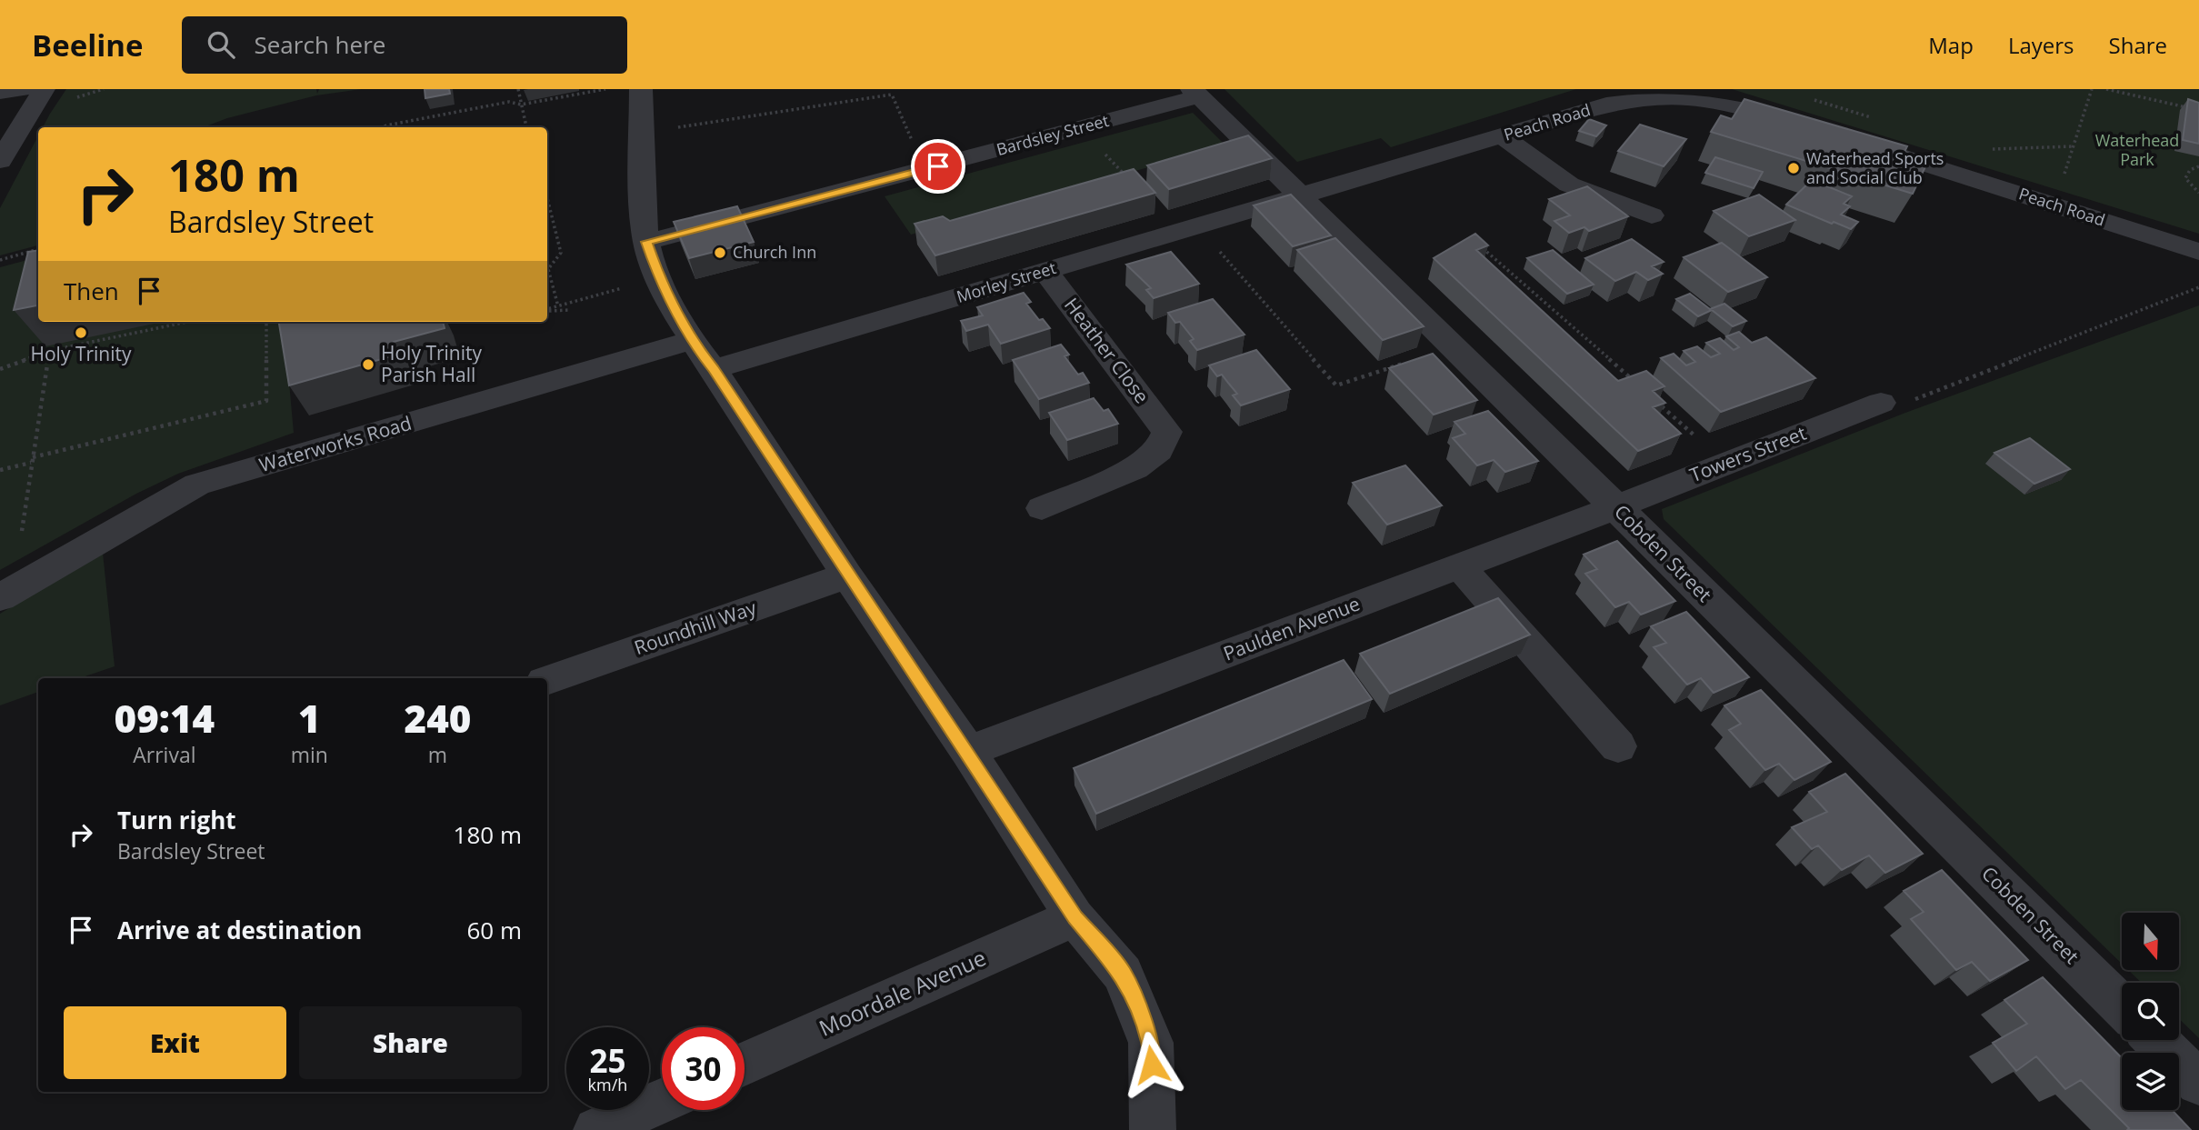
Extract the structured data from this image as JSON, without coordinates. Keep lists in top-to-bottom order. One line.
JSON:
{"streets":{"street":["Peach Road","Bardsley Street","Morley Street","Heather Close","Waterworks Road","Towers Street","Cobden Street","Roundhill Way","Paulden Avenue","Moordale Avenue"]},"crossings":[["Peach Road","Morley Street"],["Peach Road","Cobden Street"],["Bardsley Street","Cobden Street"],["Morley Street","Heather Close"],["Morley Street","Cobden Street"],["Towers Street","Cobden Street"],["Towers Street","Paulden Avenue"],["Cobden Street","Paulden Avenue"]],"parks":["Waterhead Park"],"places":["Waterhead Sports and Social Club","Church Inn","Holy Trinity","Holy Trinity Parish Hall"],"north":"bottom","page":{"header":"Beeline","search":"Search here","nav":["Map","Layers","Share"],"turn":["180 m","Bardsley Street"],"then":"Then","eta":["09:14","Arrival","1","min","240","m"],"list":[{"name":"Turn right","note":"Bardsley Street","value":"180 m"},{"name":"Arrive at destination","value":"60 m"}],"buttons":["Exit","Share"],"speed":"25 km/h","limit":"30"}}
